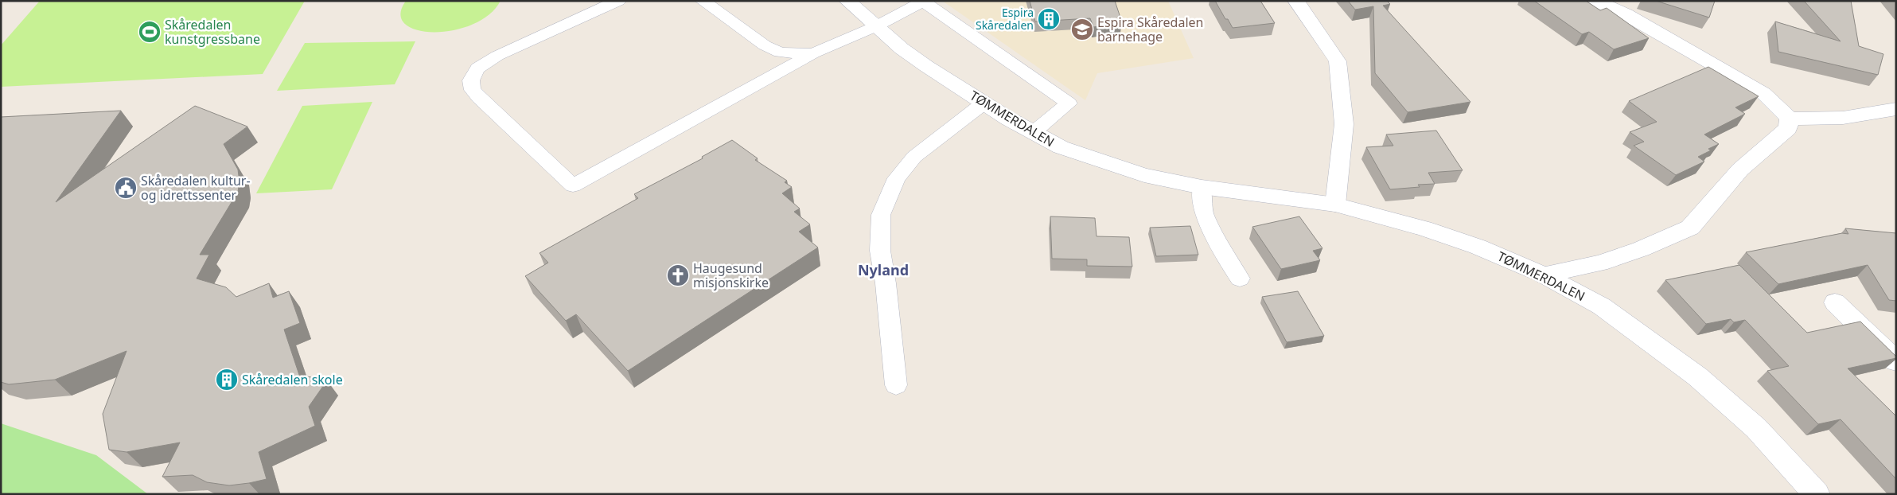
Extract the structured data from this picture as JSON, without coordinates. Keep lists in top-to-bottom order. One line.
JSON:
{"streets":{"street":["TØMMERDALEN"]},"districts":["Nyland"],"places":{"building":["Espira Skåredalen","Skåredalen skole"],"school or university":["Espira Skåredalen barnehage"],"sports":["Skåredalen kunstgressbane"],"public building":["Skåredalen kultur- og idrettssenter"],"church":["Haugesund misjonskirke"]}}
